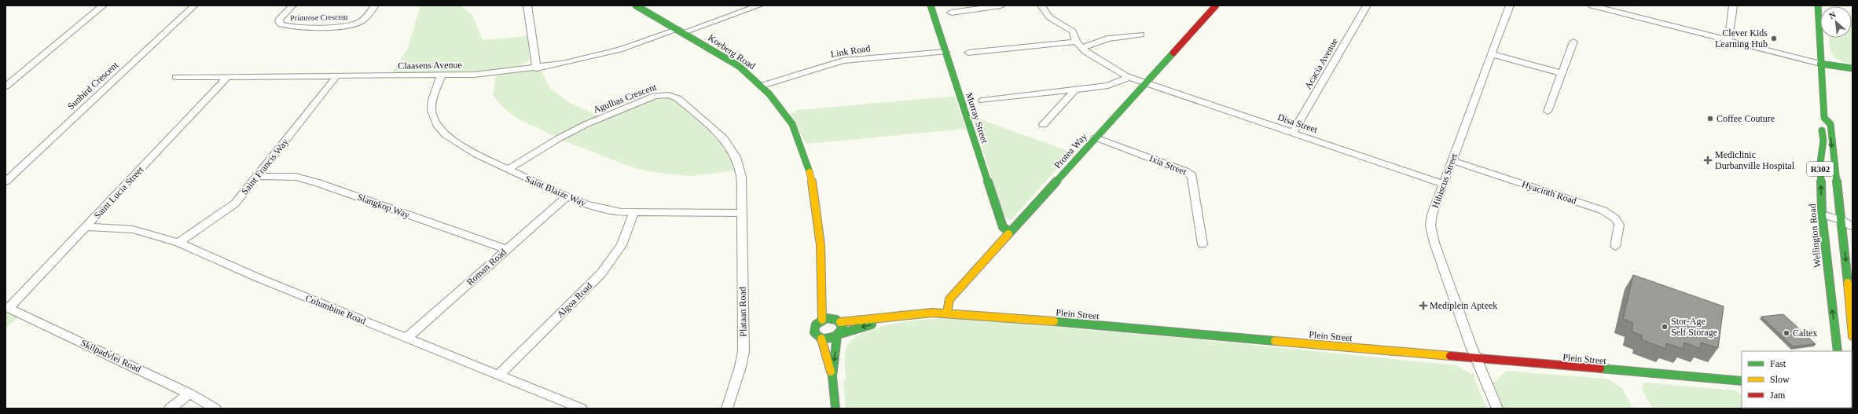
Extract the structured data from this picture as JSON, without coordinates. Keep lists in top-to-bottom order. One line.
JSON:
{"streets":{"main road":["Koeberg Road","Murray Street","Protea Way","R302","Wellington Road","Plein Street"],"street":["Primrose Crescent","Link Road","Acacia Avenue","Claasens Avenue","Sunbird Crescent","Agulhas Crescent","Disa Street","Ixia Street","Saint Francis Way","Hibiscus Street","Saint Blaize Way","Saint Lucia Street","Hyacinth Road","Slangkop Way","Roman Road","Algoa Road","Columbine Road","Plataan Road","Skilpadvlei Road"]},"crossings":[["Link Road","Koeberg Road"],["Link Road","Murray Street"],["Koeberg Road","Claasens Avenue"],["Koeberg Road","Plein Street"],["Acacia Avenue","Disa Street"],["Claasens Avenue","Saint Francis Way"],["Claasens Avenue","Saint Blaize Way"],["Claasens Avenue","Saint Lucia Street"],["Agulhas Crescent","Saint Blaize Way"],["Agulhas Crescent","Plataan Road"],["Murray Street","Protea Way"],["Disa Street","Protea Way"],["Disa Street","Hibiscus Street"],["Protea Way","Ixia Street"],["Protea Way","Plein Street"],["Saint Francis Way","Slangkop Way"],["Saint Francis Way","Columbine Road"],["Hibiscus Street","Hyacinth Road"],["Hibiscus Street","Plein Street"],["Saint Blaize Way","Roman Road"],["Saint Blaize Way","Algoa Road"],["Saint Blaize Way","Plataan Road"],["Saint Lucia Street","Columbine Road"],["Saint Lucia Street","Skilpadvlei Road"],["Slangkop Way","Roman Road"],["Roman Road","Columbine Road"],["Algoa Road","Columbine Road"]],"places":{"other":["Clever Kids Learning Hub","Coffee Couture","Stor-Age Self Storage","Caltex"],"health":["Mediclinic Durbanville Hospital","Mediplein Apteek"]},"legend":["Fast","Slow","Jam"],"north":"top left"}
